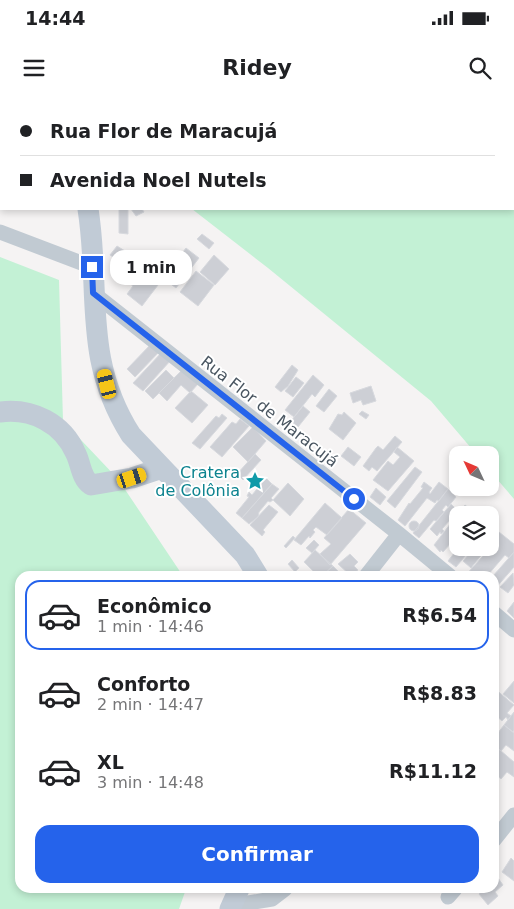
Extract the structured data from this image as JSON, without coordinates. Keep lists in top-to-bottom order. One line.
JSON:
{"streets":{"street":["Rua Flor de Maracujá"]},"places":{"place":["Cratera de Colônia"]},"north":"top left","page":{"status":"14:44","header":"Ridey","banner":["Rua Flor de Maracujá","Avenida Noel Nutels"],"bubble":"1 min","list":[{"name":"Econômico","note":"1 min · 14:46","value":"R$6.54"},{"name":"Conforto","note":"2 min · 14:47","value":"R$8.83"},{"name":"XL","note":"3 min · 14:48","value":"R$11.12"}],"buttons":"Confirmar"}}
